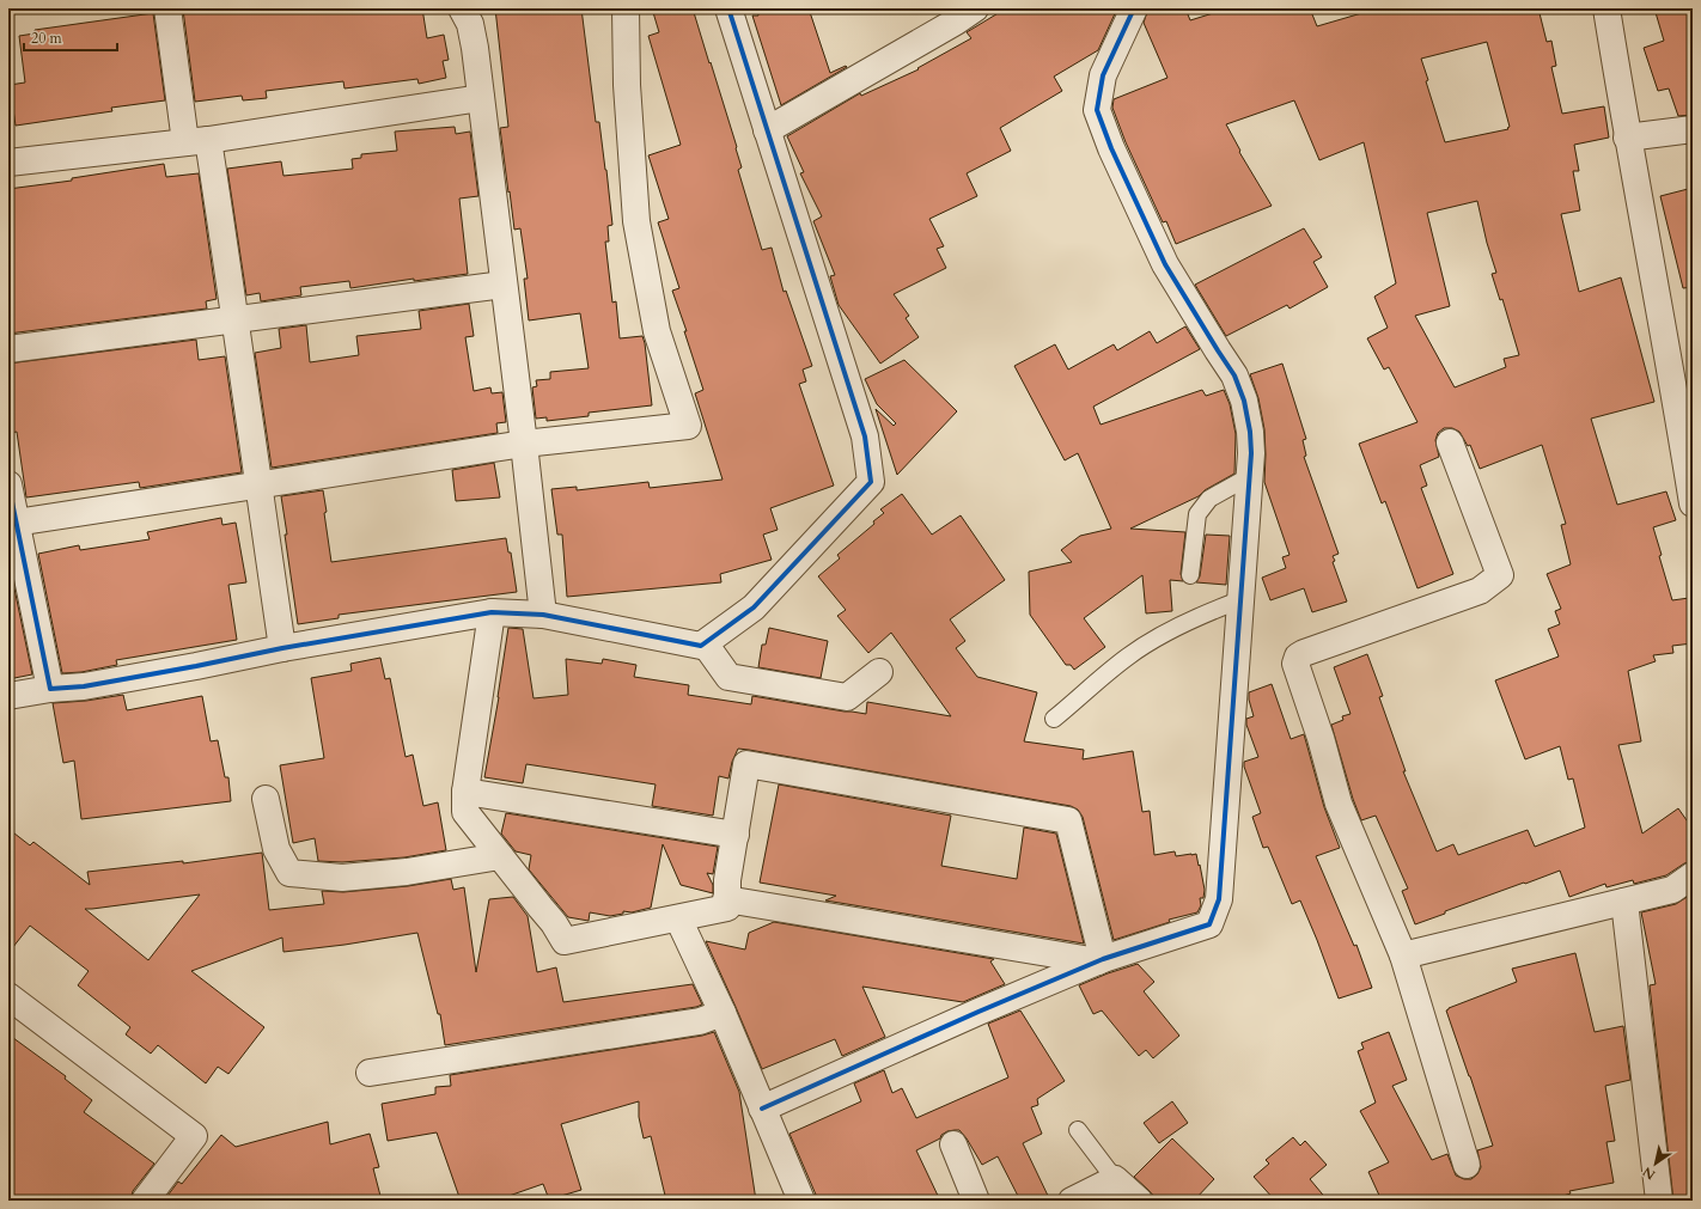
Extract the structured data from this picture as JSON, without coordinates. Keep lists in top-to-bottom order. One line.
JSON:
{"scale_bar":"20 m","north":"bottom left"}
